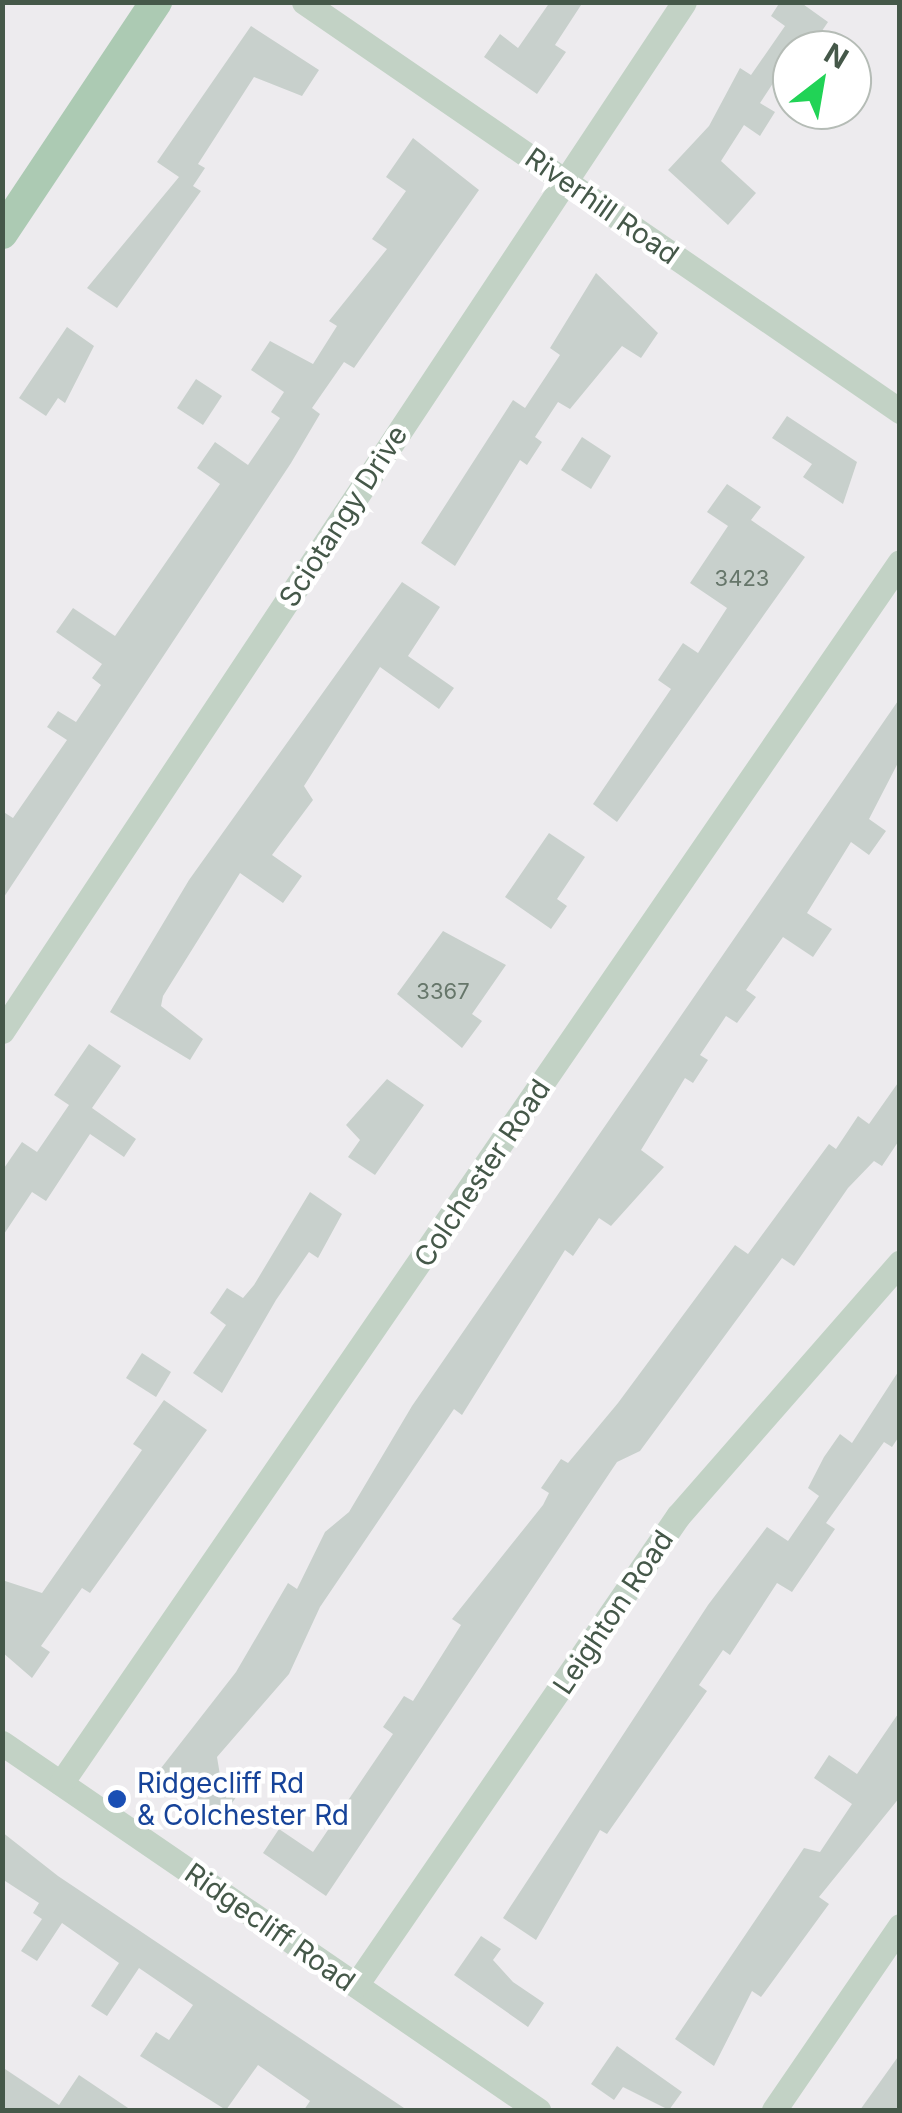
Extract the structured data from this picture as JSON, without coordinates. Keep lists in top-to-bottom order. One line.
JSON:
{"streets":{"street":["Riverhill Road","Sciotangy Drive","Colchester Road","Leighton Road","Ridgecliff Road"]},"crossings":[["Riverhill Road","Sciotangy Drive"],["Colchester Road","Ridgecliff Road"],["Leighton Road","Ridgecliff Road"]],"places":["Ridgecliff Rd & Colchester Rd"],"house_numbers":["3423","3367"],"north":"top right"}
